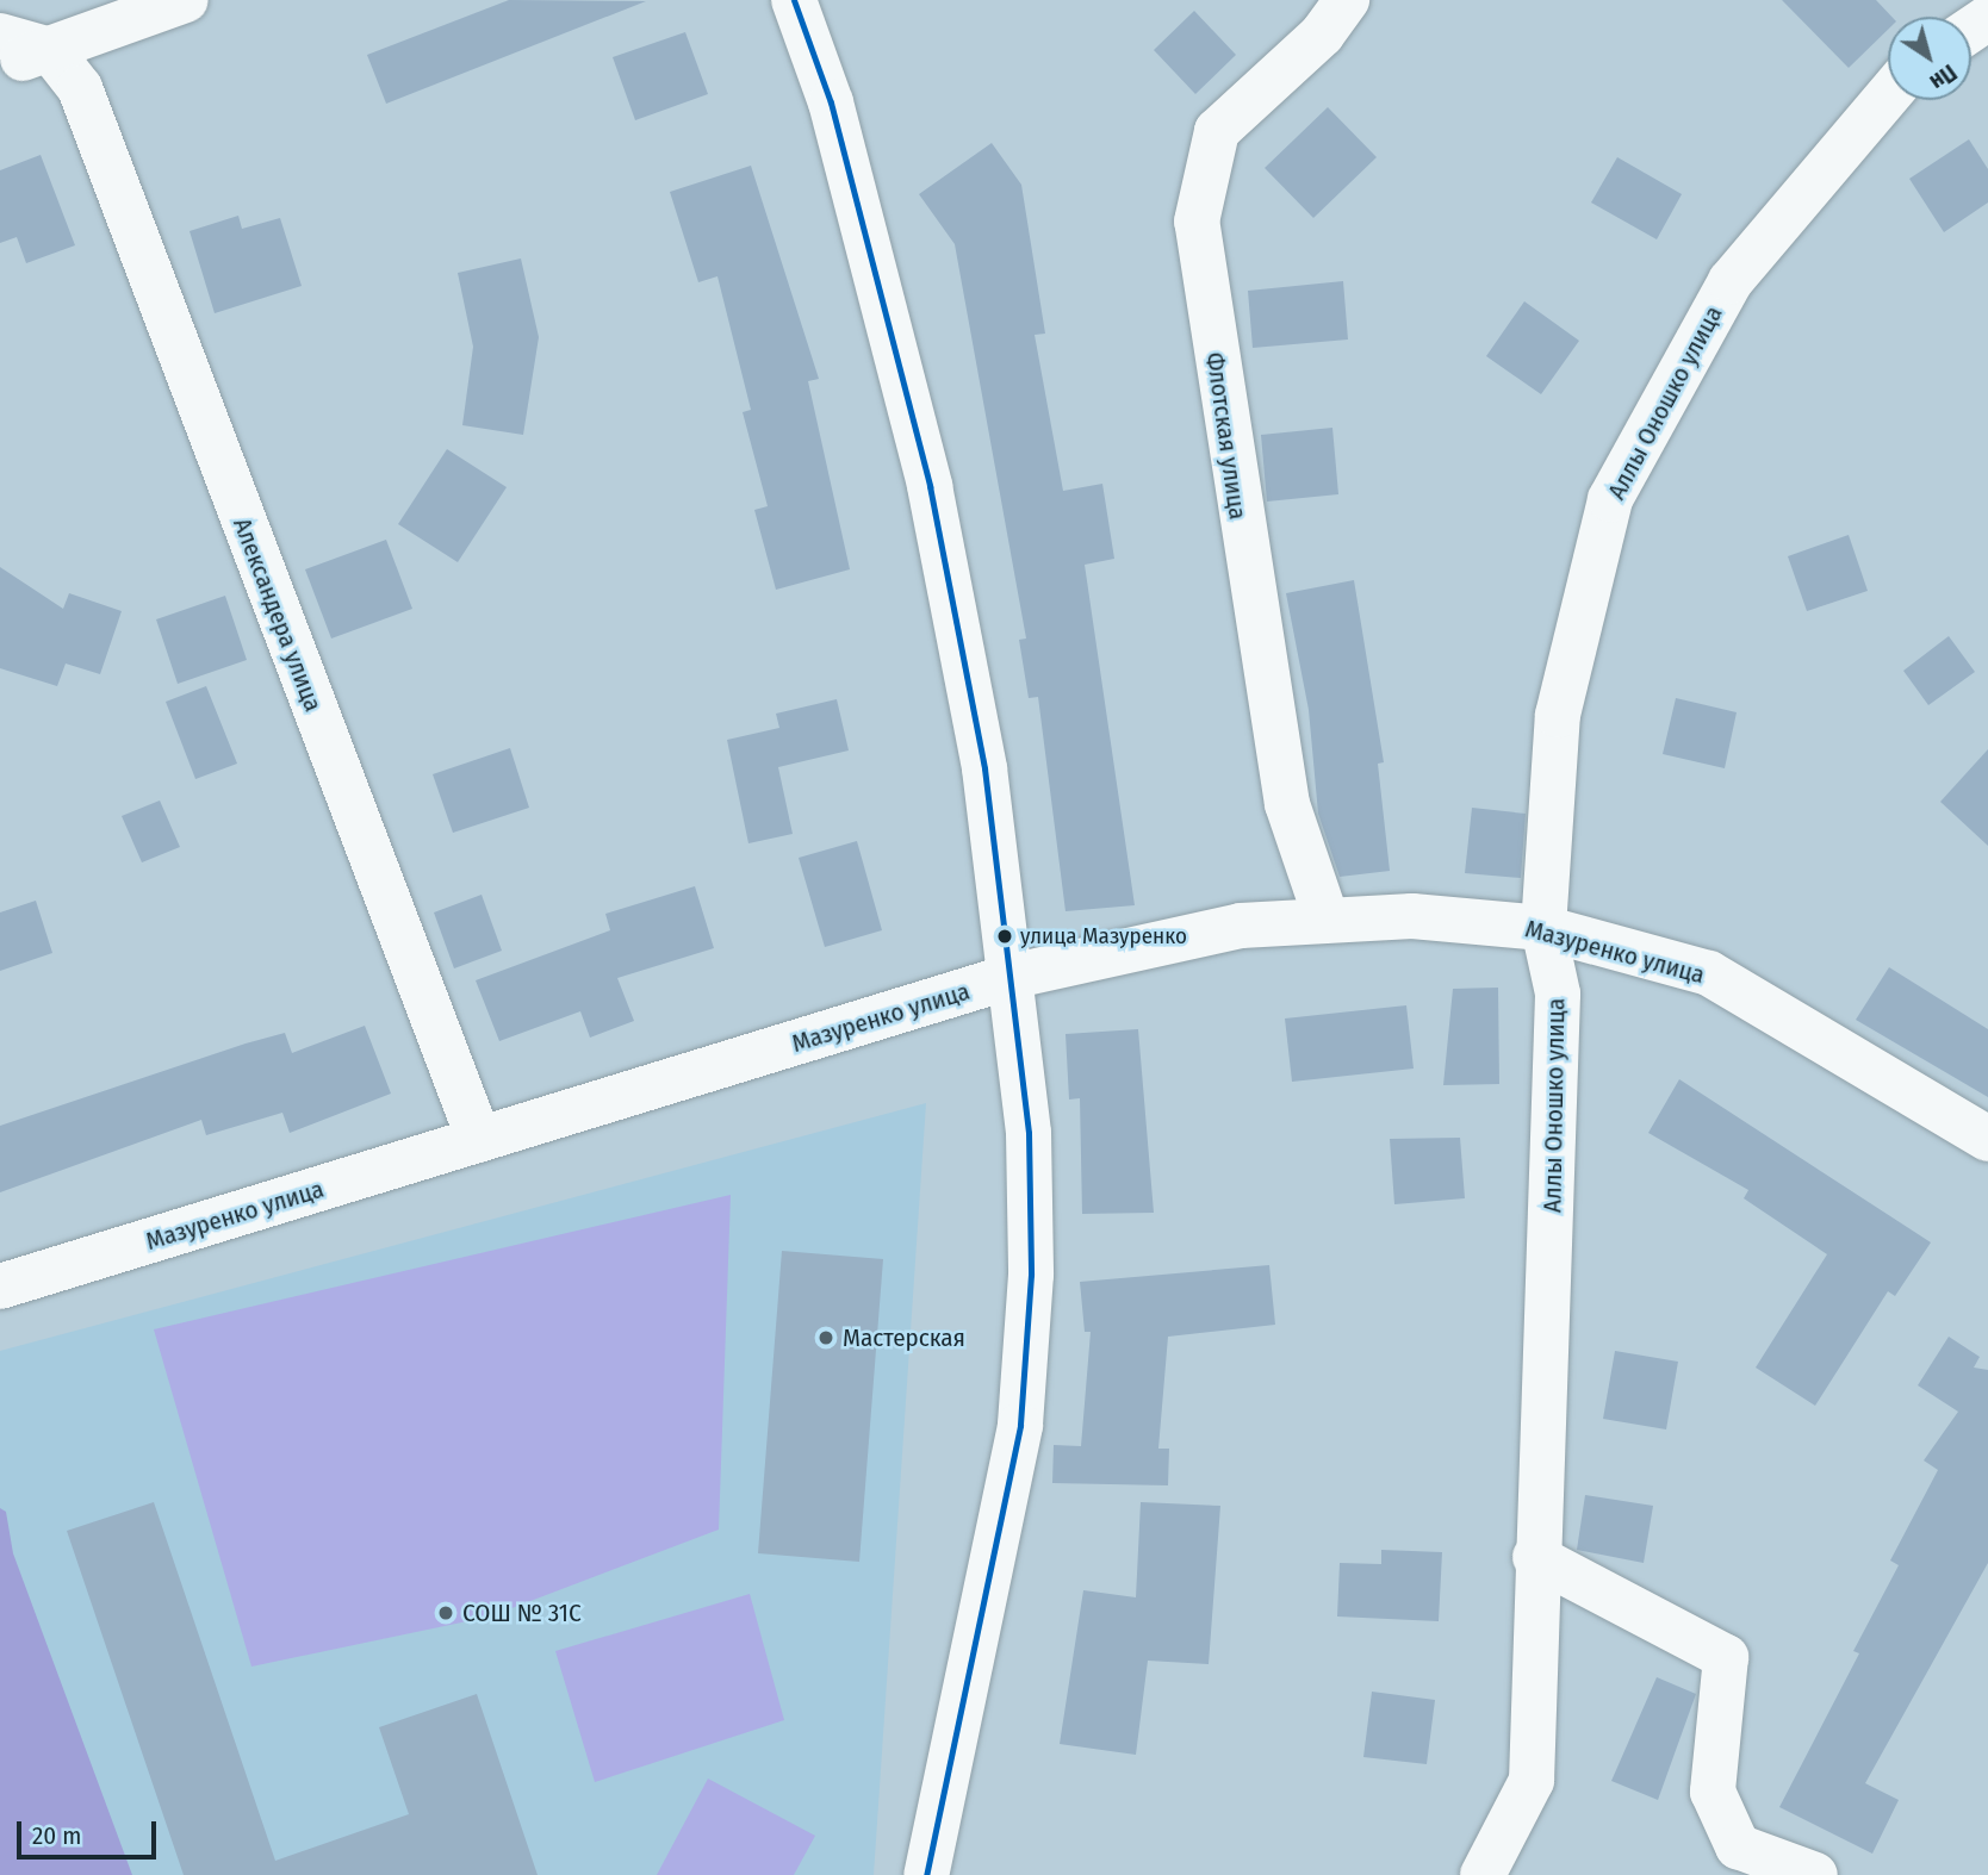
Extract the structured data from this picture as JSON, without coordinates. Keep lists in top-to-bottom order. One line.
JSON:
{"streets":{"street":["Аллы Оношко улица","Флотская улица","Александера улица","Мазуренко улица"]},"crossings":[["Аллы Оношко улица","Мазуренко улица"],["Флотская улица","Мазуренко улица"],["Александера улица","Мазуренко улица"]],"places":["улица Мазуренко","Мастерская","СОШ № 31С"],"scale_bar":"20 m","north":"bottom right"}
